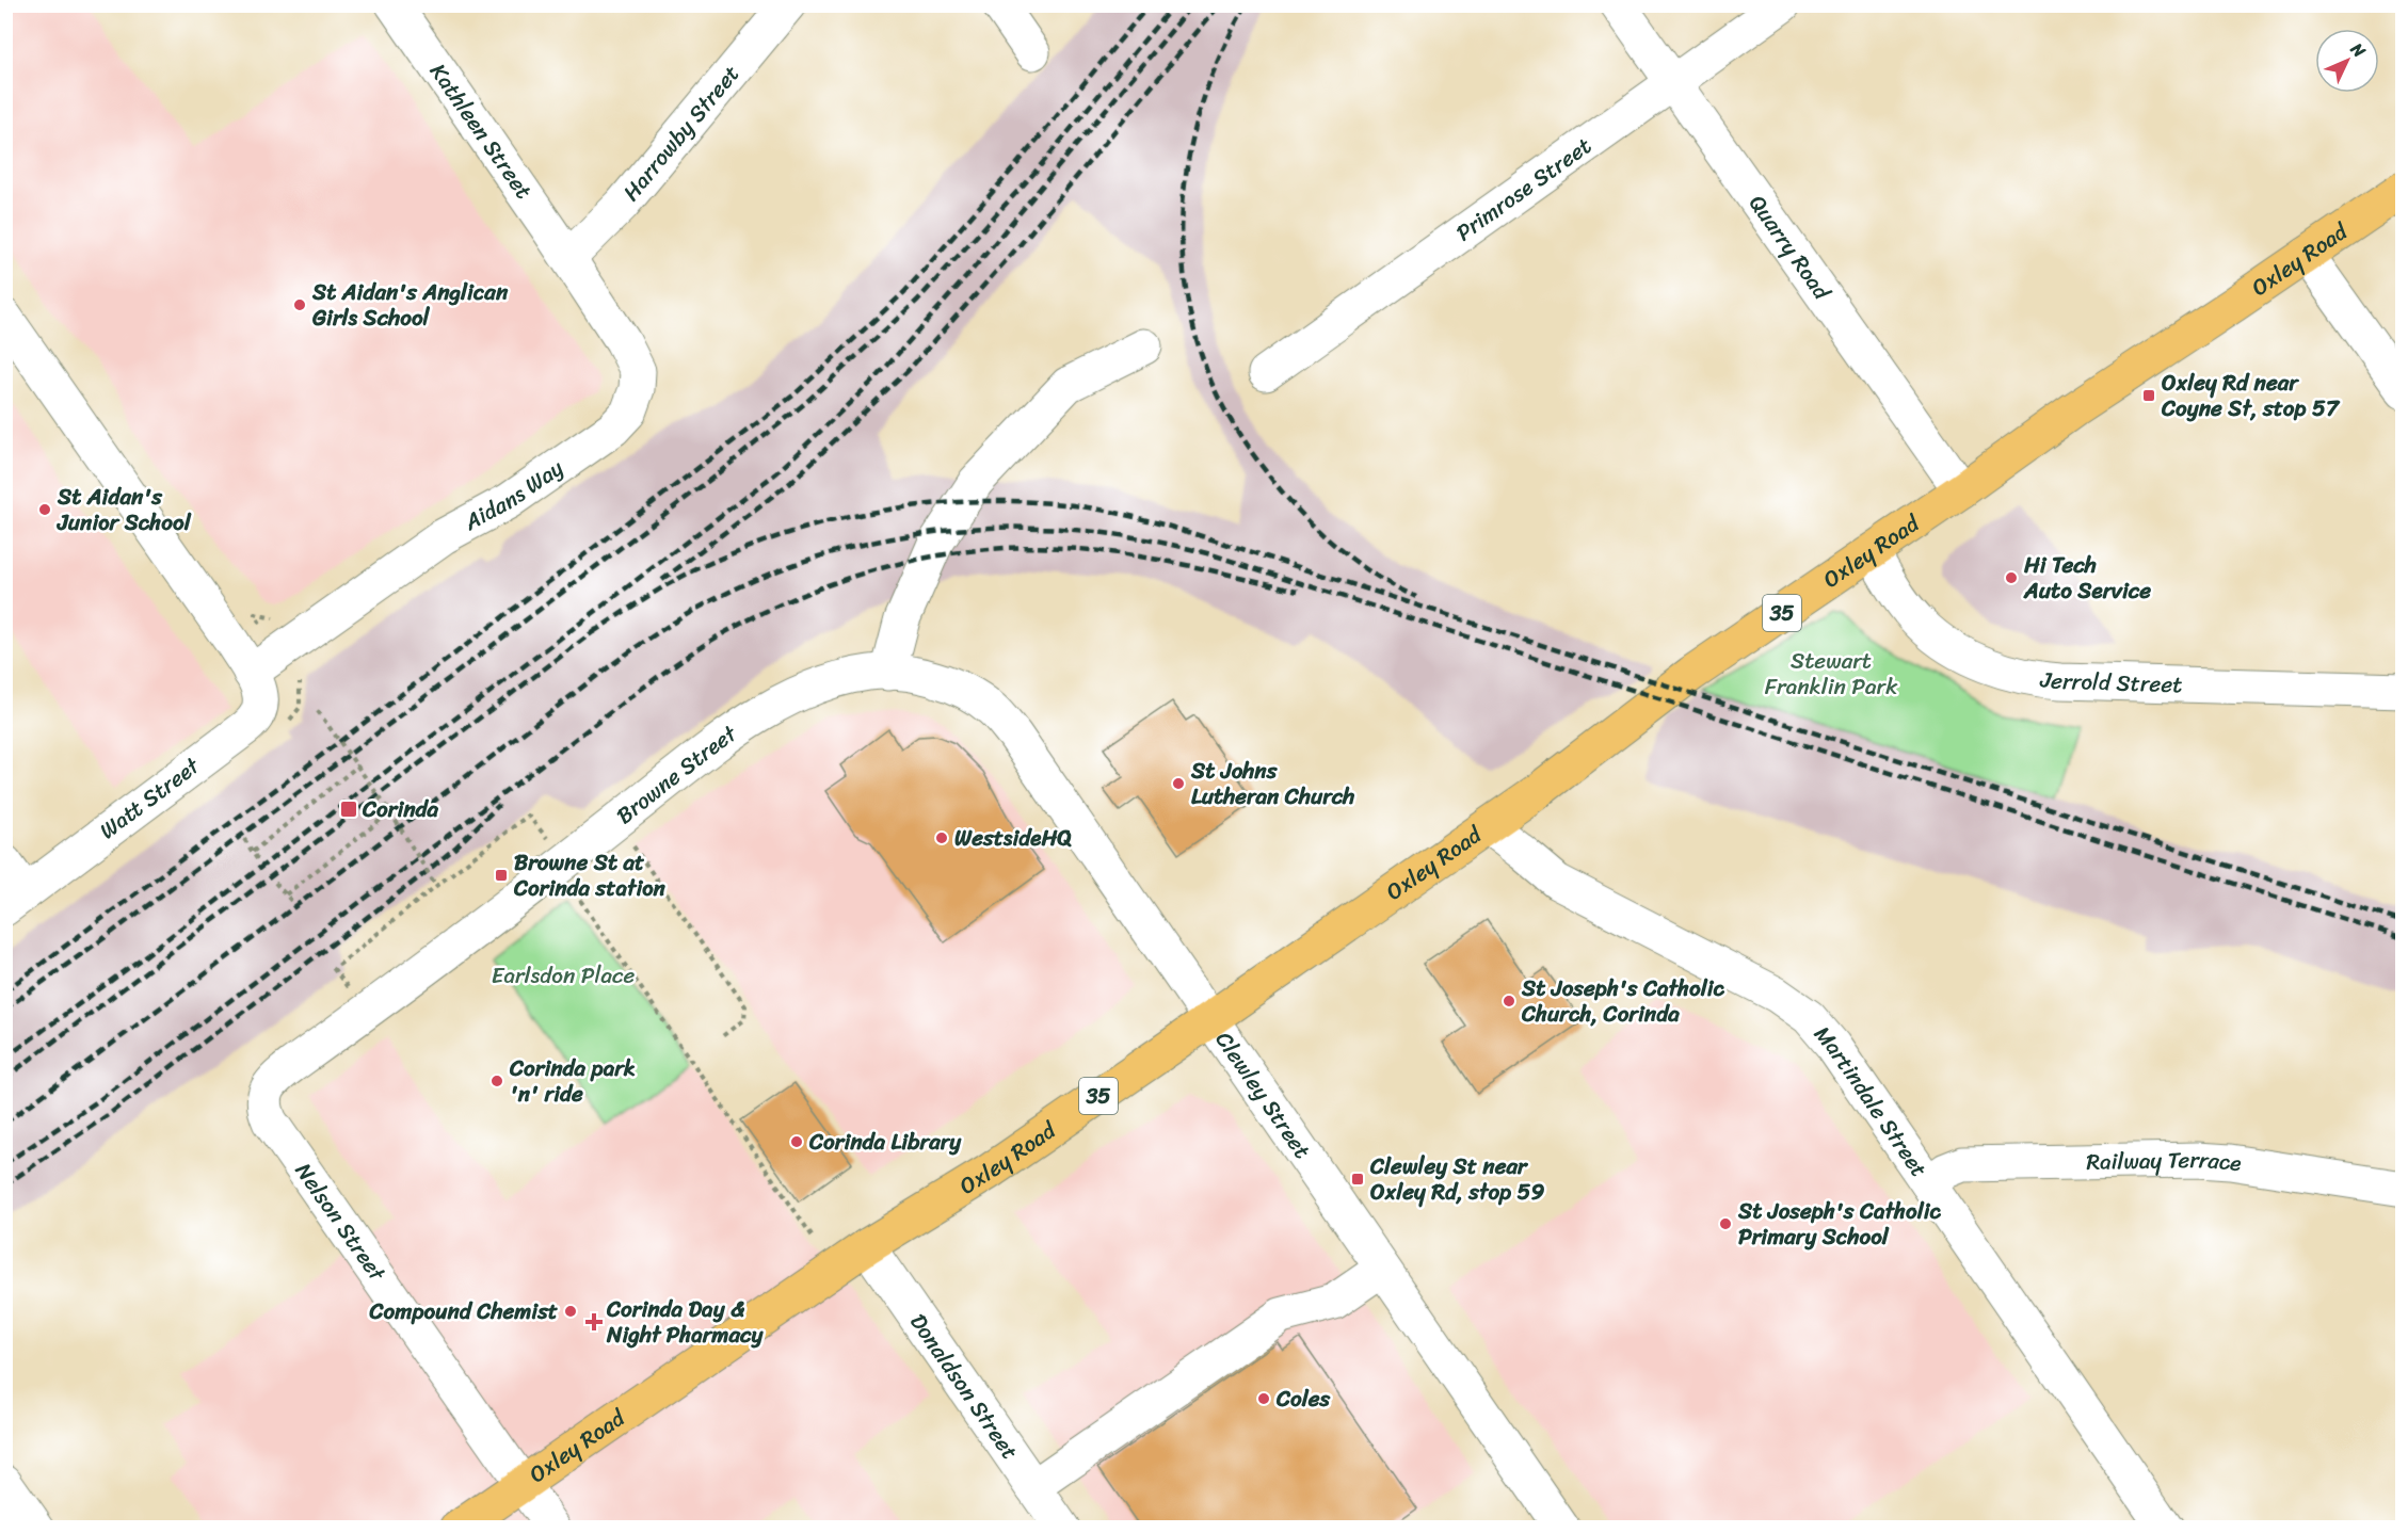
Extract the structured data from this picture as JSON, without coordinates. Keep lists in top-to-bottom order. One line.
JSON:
{"streets":{"main road":["Oxley Road","35"],"street":["Kathleen Street","Harrowby Street","Primrose Street","Quarry Road","Aidans Way","Jerrold Street","Browne Street","Watt Street","Clewley Street","Martindale Street","Railway Terrace","Nelson Street","Donaldson Street"]},"crossings":[["Kathleen Street","Harrowby Street"],["Kathleen Street","Aidans Way"],["Harrowby Street","Aidans Way"],["Primrose Street","Quarry Road"],["Quarry Road","Oxley Road"],["Oxley Road","Jerrold Street"],["Oxley Road","Clewley Street"],["Oxley Road","Martindale Street"],["Oxley Road","Nelson Street"],["Oxley Road","Donaldson Street"],["Aidans Way","Watt Street"],["Browne Street","Clewley Street"],["Browne Street","Nelson Street"],["Martindale Street","Railway Terrace"]],"parks":["Stewart Franklin Park","Earlsdon Place"],"places":{"other":["St Aidan's Anglican Girls School","St Aidan's Junior School","Hi Tech Auto Service","St Johns Lutheran Church","WestsideHQ","St Joseph's Catholic Church, Corinda","Corinda park 'n' ride","Corinda Library","St Joseph's Catholic Primary School","Compound Chemist","Coles"],"transit":["Oxley Rd near Coyne St, stop 57","Corinda","Browne St at Corinda station","Clewley St near Oxley Rd, stop 59"],"health":["Corinda Day & Night Pharmacy"]},"north":"top right"}
